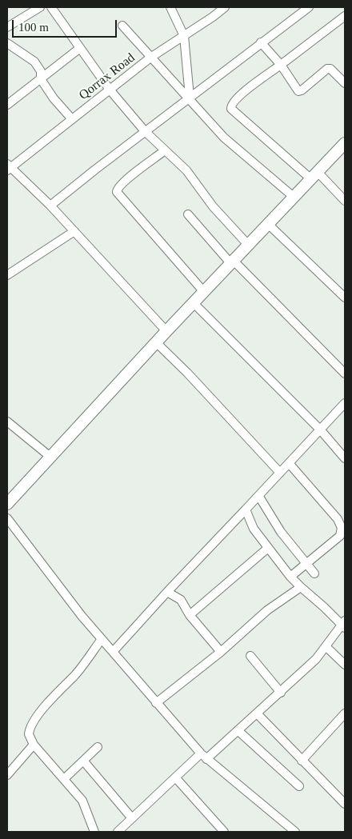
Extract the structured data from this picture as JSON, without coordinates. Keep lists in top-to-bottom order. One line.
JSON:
{"streets":{"street":["Qorrax Road"]},"scale_bar":"100 m"}
